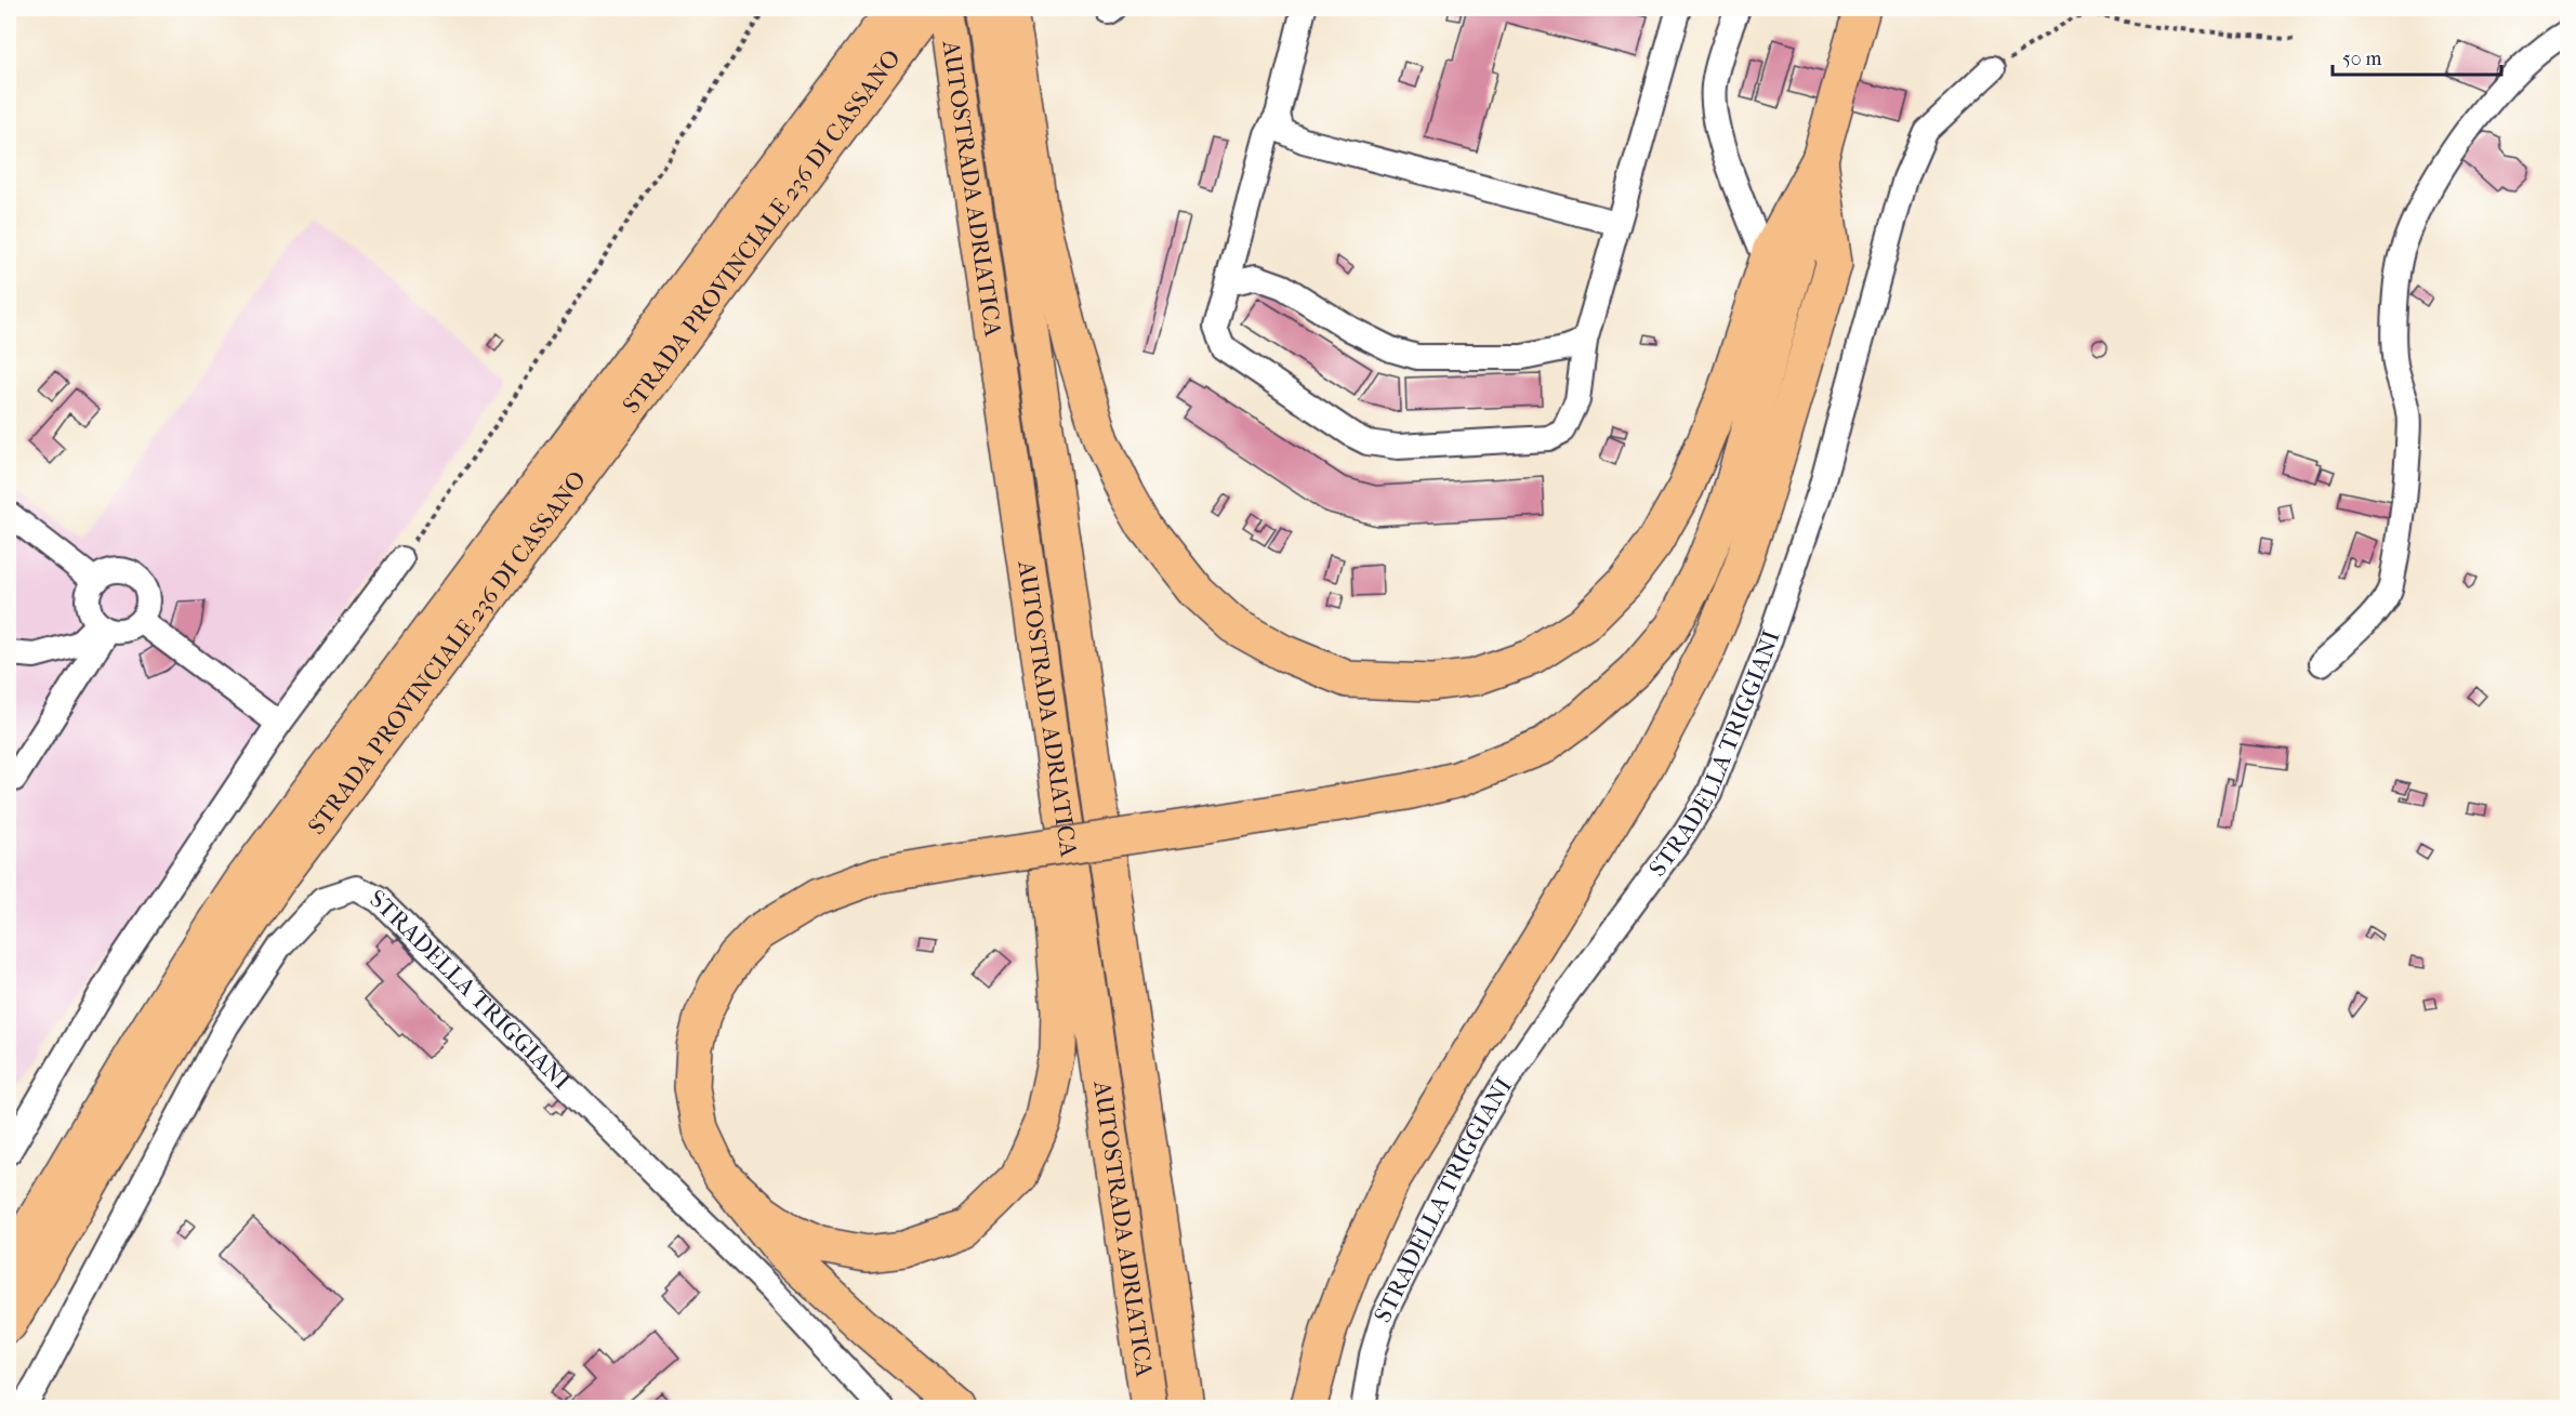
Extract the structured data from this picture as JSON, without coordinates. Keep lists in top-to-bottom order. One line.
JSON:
{"streets":{"highway":["AUTOSTRADA ADRIATICA","STRADA PROVINCIALE 236 DI CASSANO"],"street":["STRADELLA TRIGGIANI"]},"scale_bar":"50 m"}
